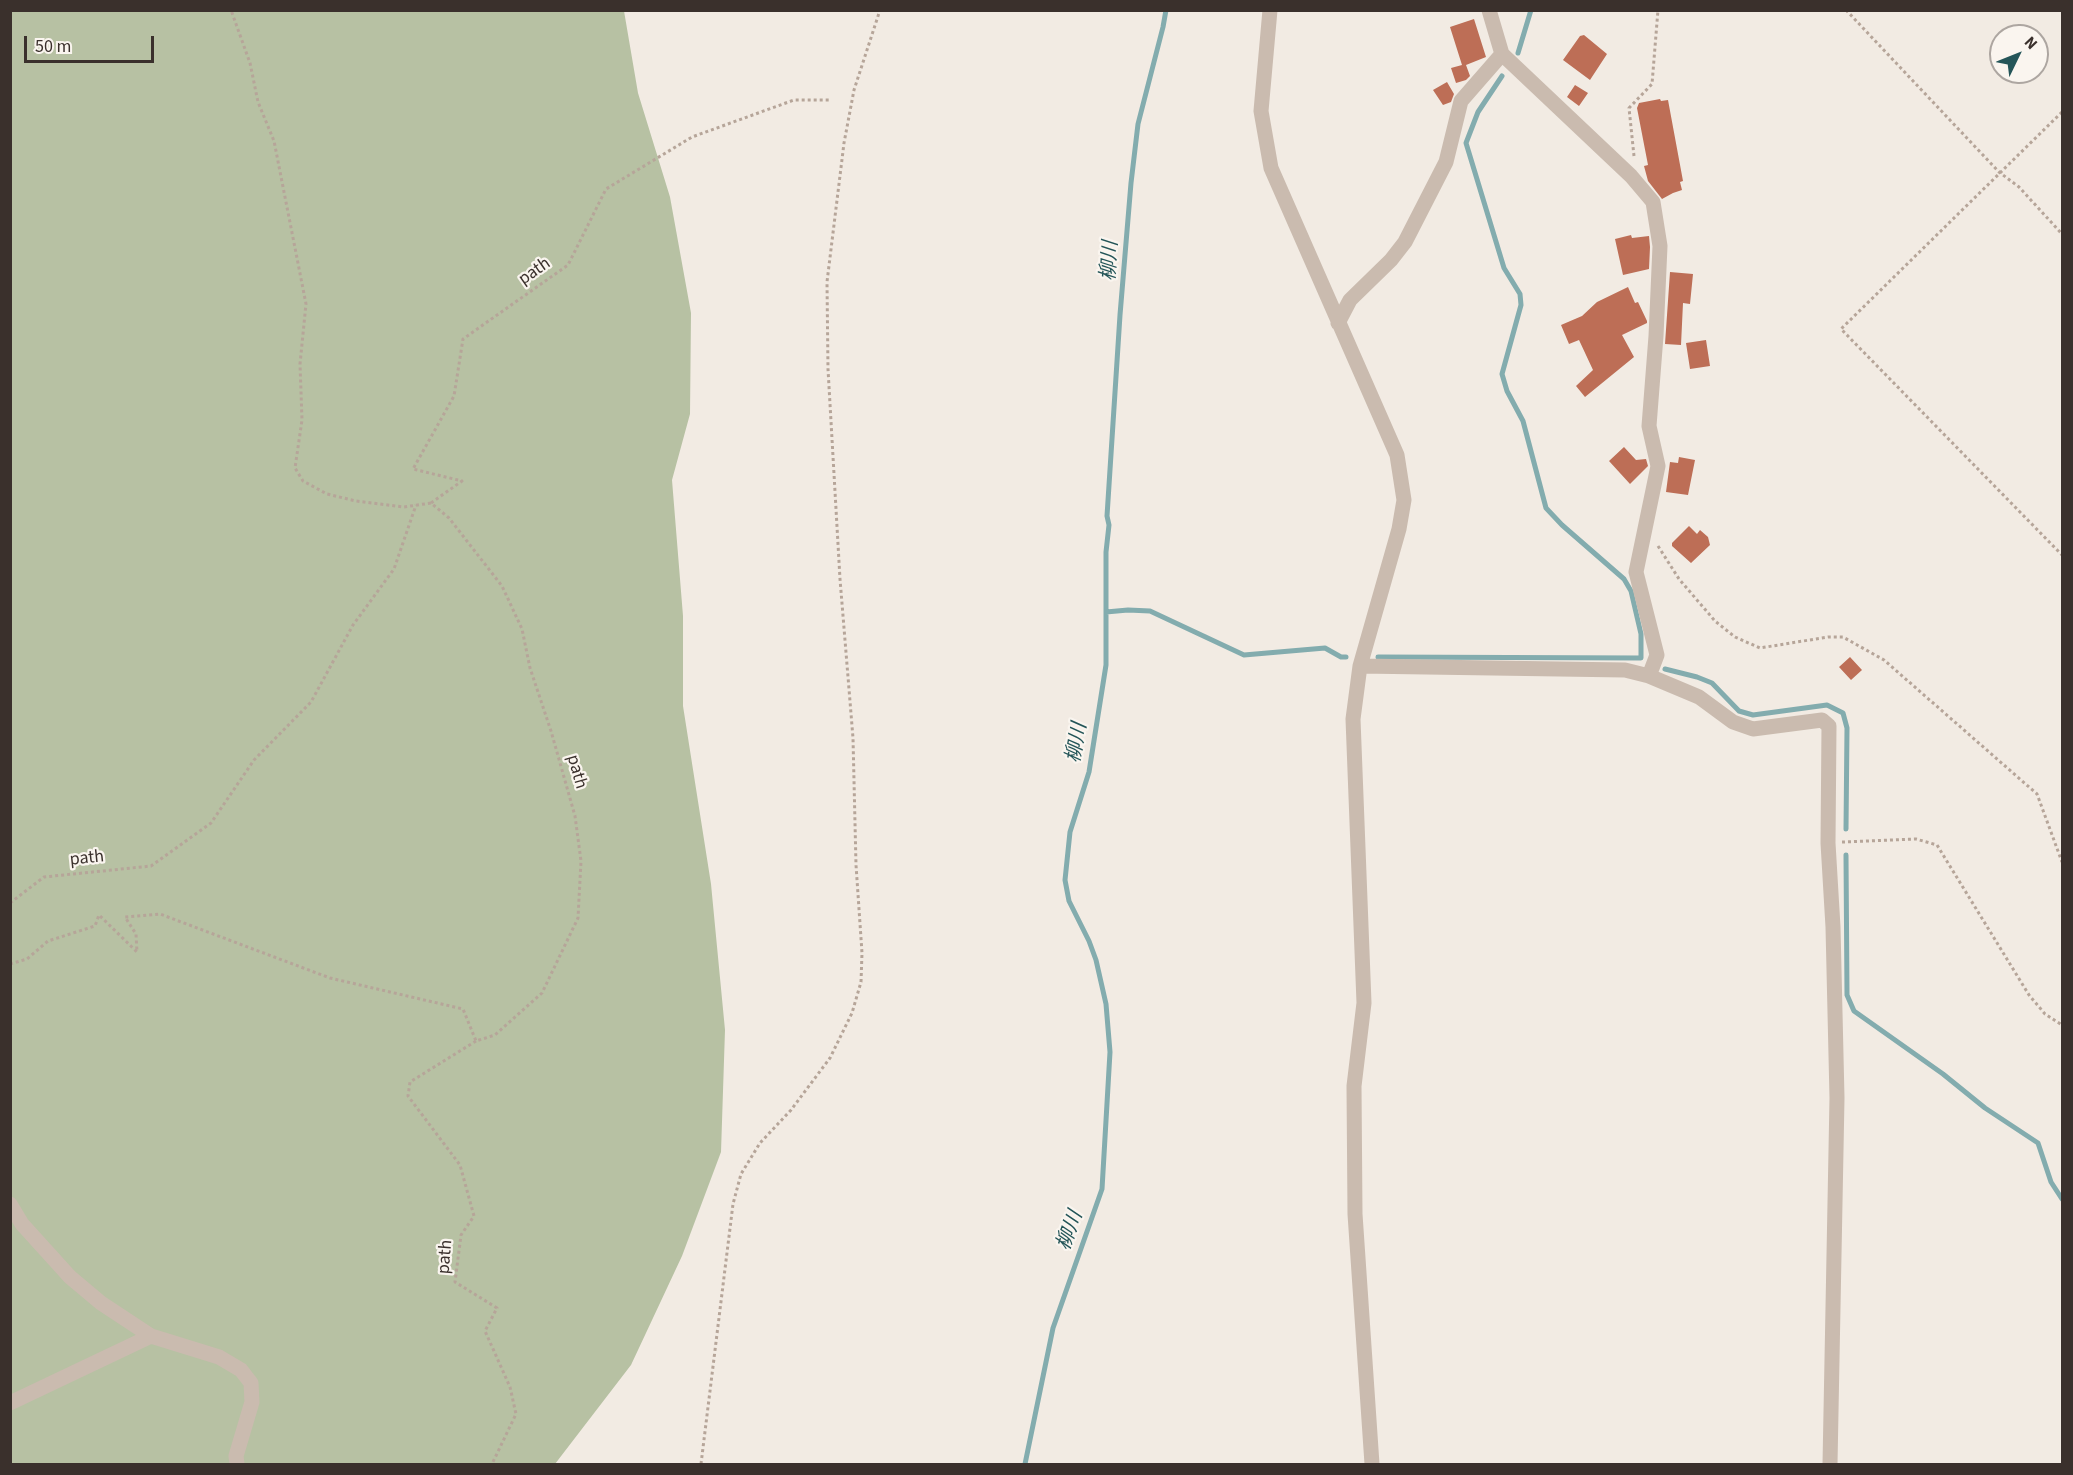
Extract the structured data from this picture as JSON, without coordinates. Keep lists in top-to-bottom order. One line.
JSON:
{"streets":{"path":["path"]},"water":["柳川"],"scale_bar":"50 m","north":"top right"}
